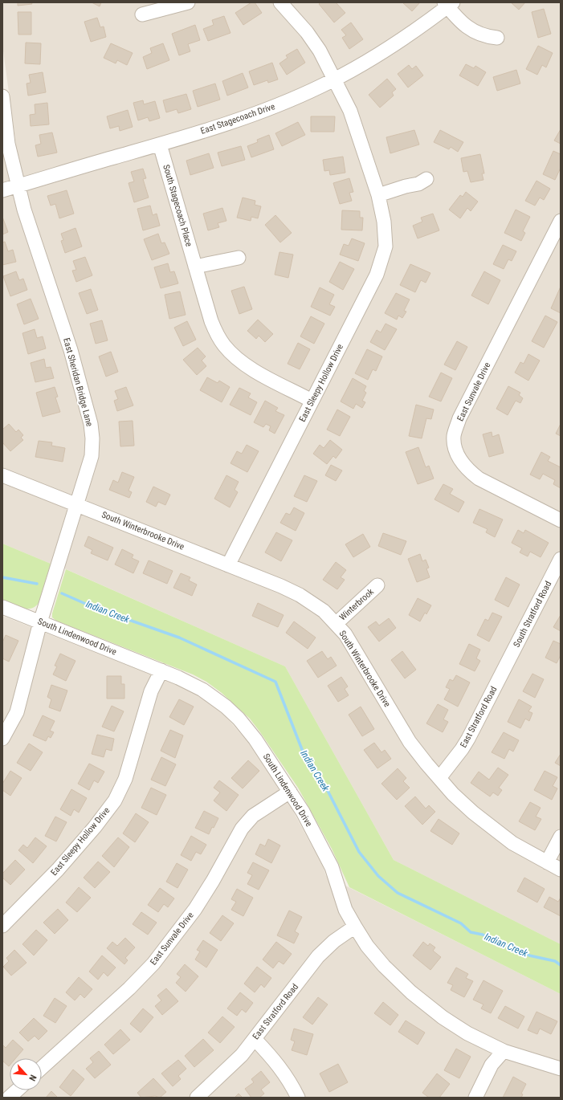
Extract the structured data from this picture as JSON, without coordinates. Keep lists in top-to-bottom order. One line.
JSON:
{"streets":{"street":["East Stagecoach Drive","South Stagecoach Place","East Sheridan Bridge Lane","East Sleepy Hollow Drive","East Sunvale Drive","South Winterbrooke Drive","Winterbrook","South Stratford Road","South Lindenwood Drive","East Stratford Road"]},"crossings":[["East Stagecoach Drive","South Stagecoach Place"],["East Stagecoach Drive","East Sheridan Bridge Lane"],["East Stagecoach Drive","East Sleepy Hollow Drive"],["South Stagecoach Place","East Sleepy Hollow Drive"],["East Sheridan Bridge Lane","South Winterbrooke Drive"],["East Sheridan Bridge Lane","South Lindenwood Drive"],["East Sleepy Hollow Drive","South Winterbrooke Drive"],["East Sleepy Hollow Drive","South Lindenwood Drive"],["East Sunvale Drive","South Lindenwood Drive"],["South Winterbrooke Drive","Winterbrook"],["South Winterbrooke Drive","East Stratford Road"],["South Stratford Road","East Stratford Road"],["South Lindenwood Drive","East Stratford Road"]],"water":["Indian Creek"],"north":"bottom right"}
